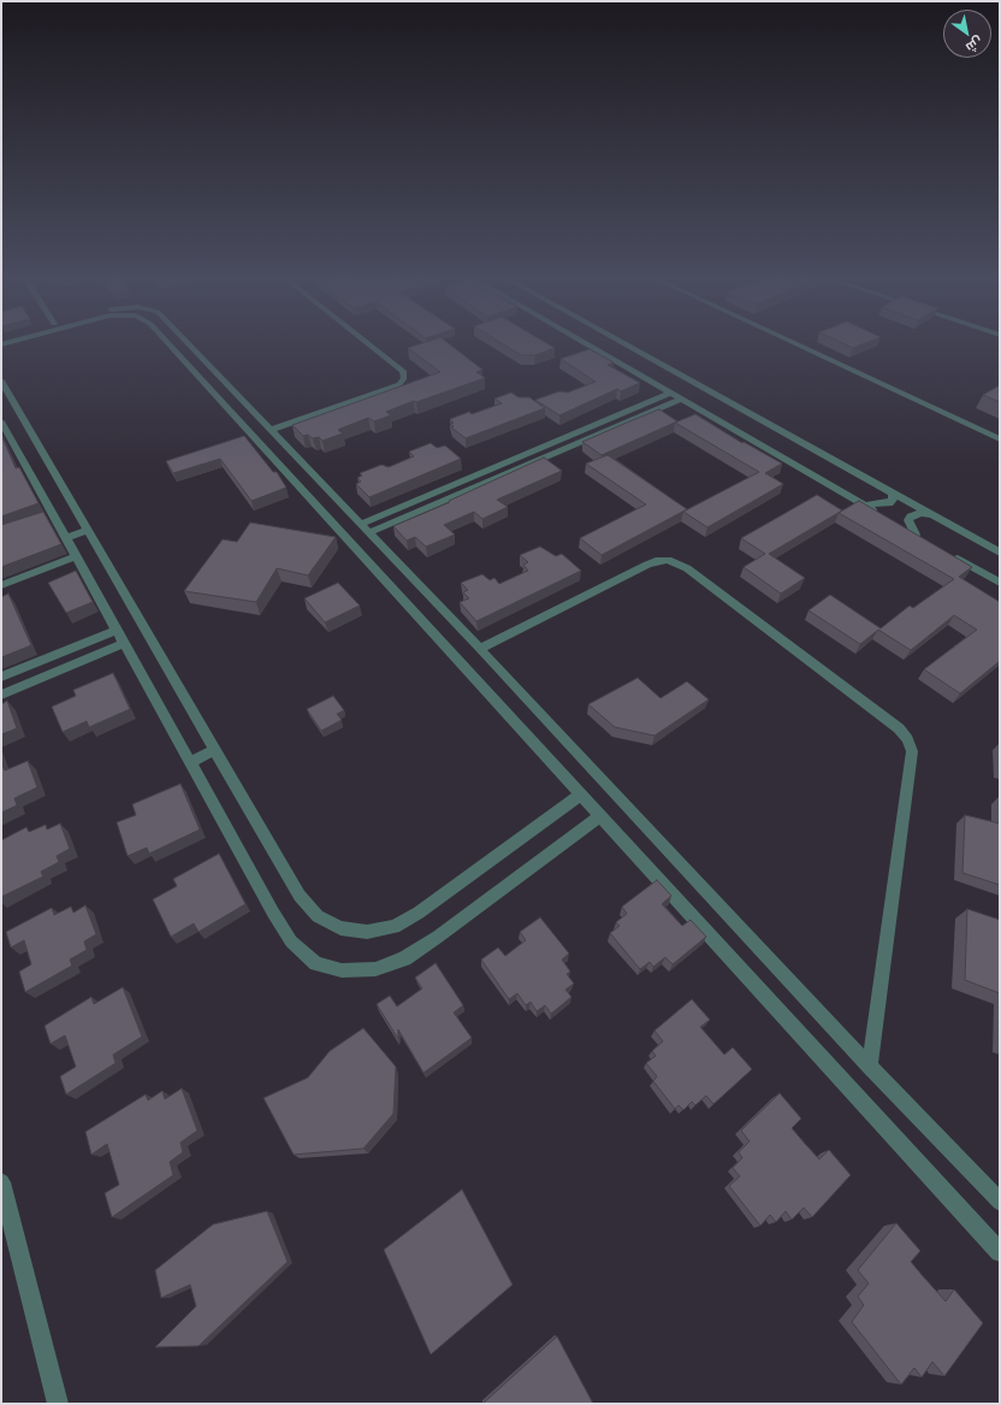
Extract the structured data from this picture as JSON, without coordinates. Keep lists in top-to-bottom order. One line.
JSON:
{"north":"bottom right"}
